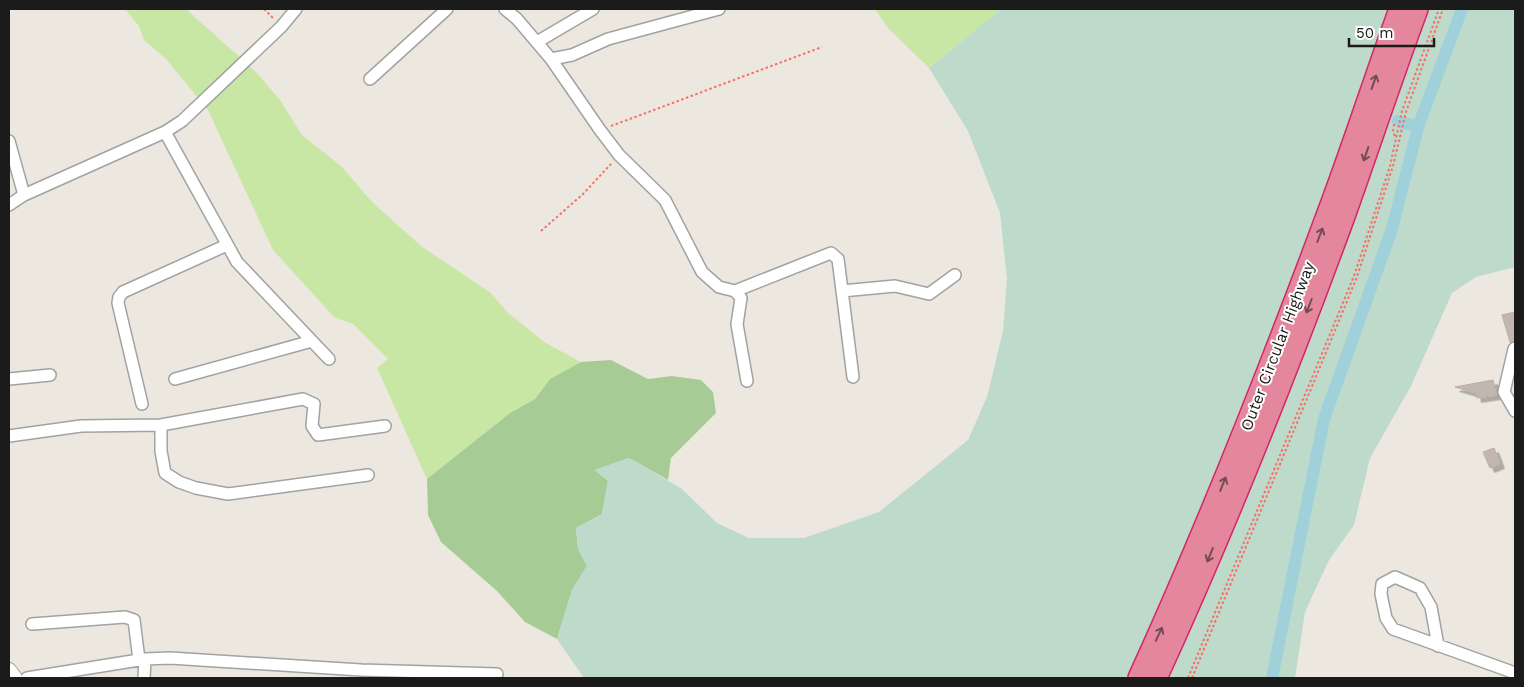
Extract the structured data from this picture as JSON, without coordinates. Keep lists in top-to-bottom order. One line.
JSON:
{"streets":{"highway":["Outer Circular Highway"]},"scale_bar":"50 m"}
